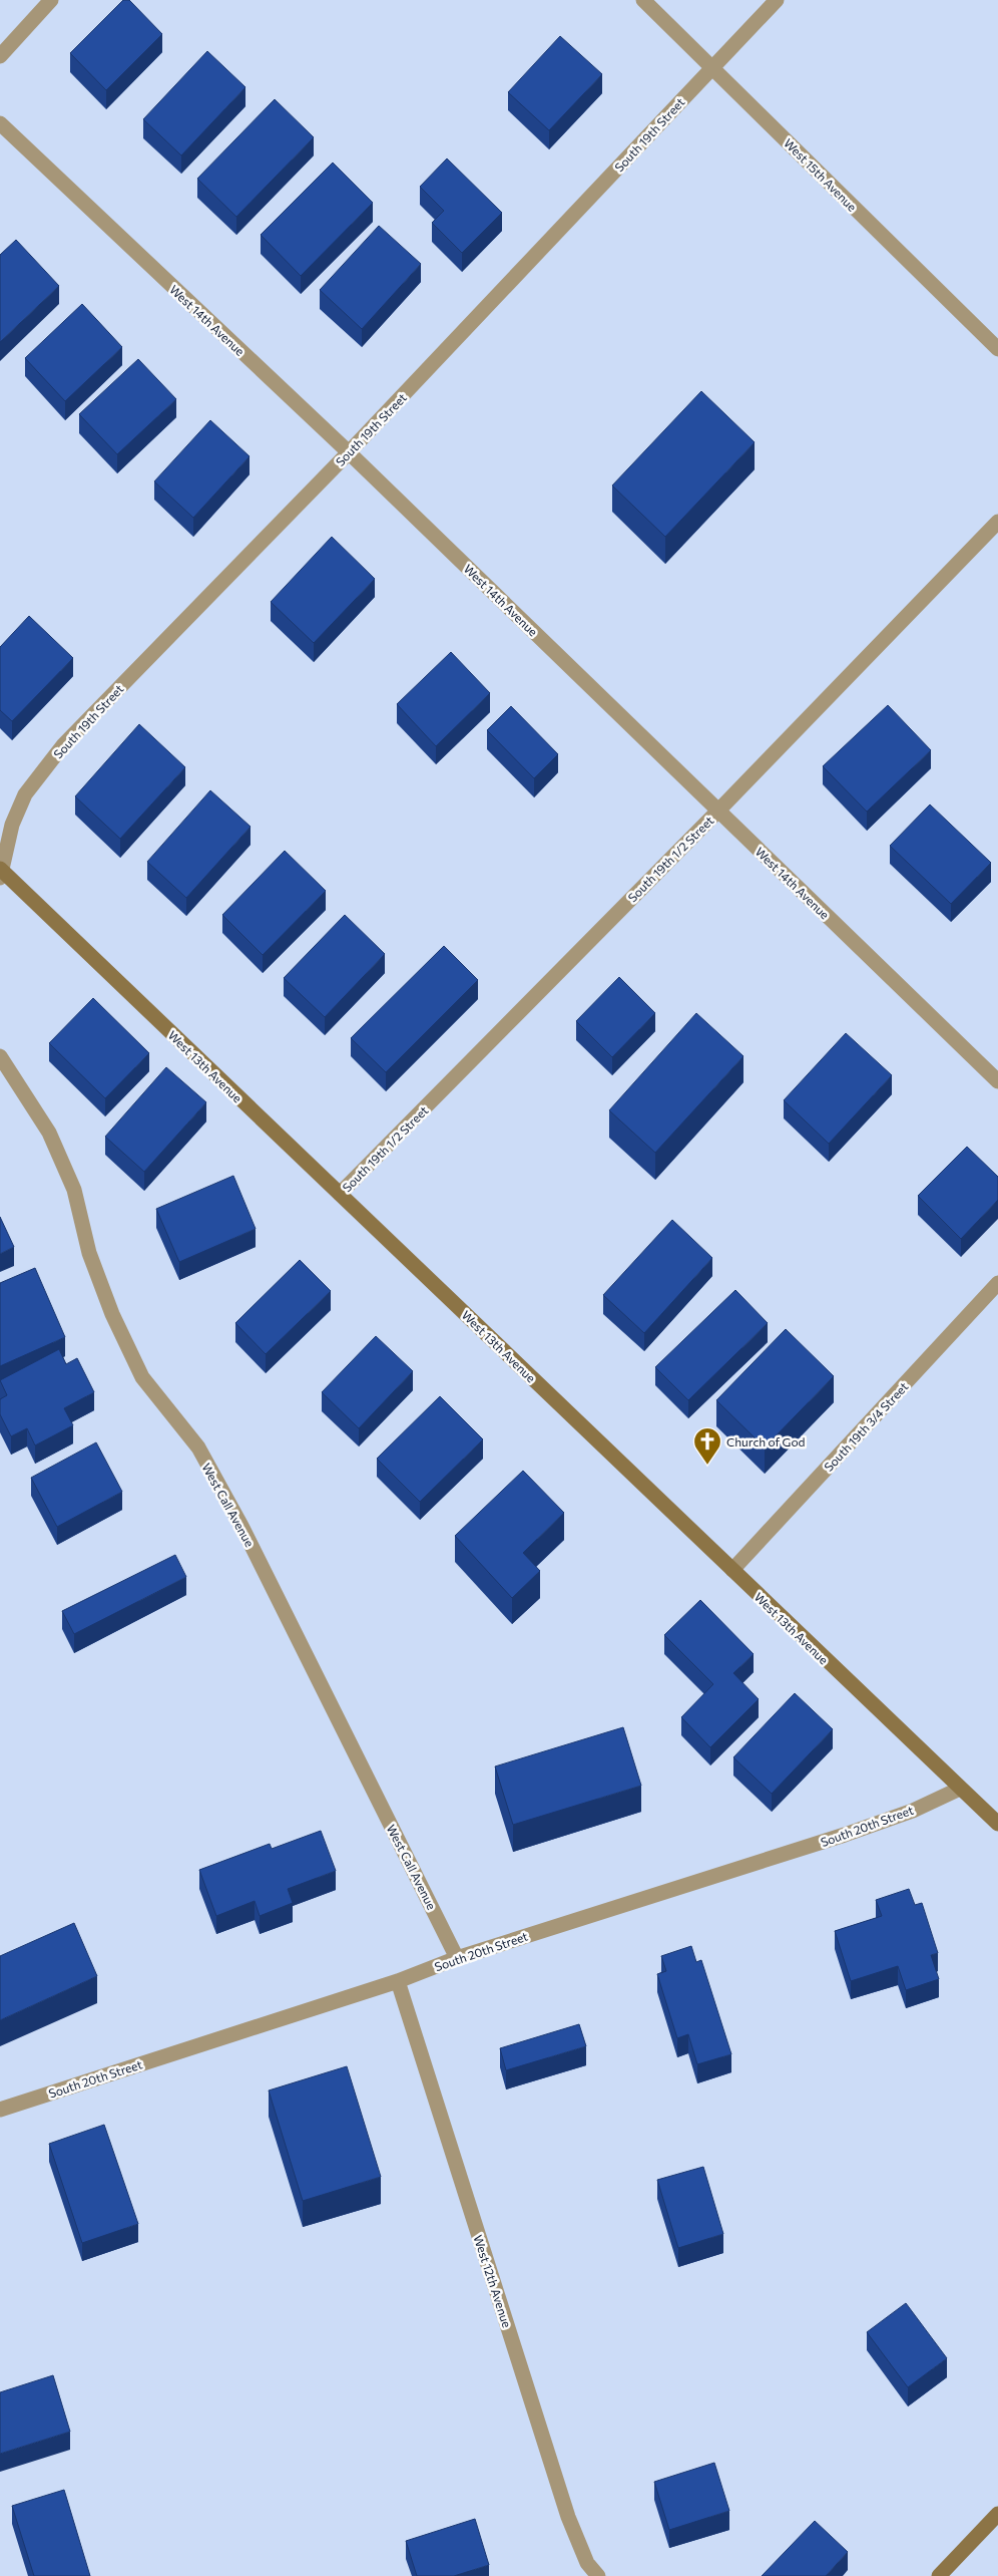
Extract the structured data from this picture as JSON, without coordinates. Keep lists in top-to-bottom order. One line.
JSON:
{"streets":{"street":["South 19th Street","West 15th Avenue","West 14th Avenue","South 19th 1/2 Street","West 13th Avenue","South 19th 3/4 Street","West Call Avenue","South 20th Street","West 12th Avenue"]},"crossings":[["South 19th Street","West 15th Avenue"],["South 19th Street","West 14th Avenue"],["South 19th Street","West 13th Avenue"],["West 14th Avenue","South 19th 1/2 Street"],["South 19th 1/2 Street","West 13th Avenue"],["West 13th Avenue","South 19th 3/4 Street"],["West 13th Avenue","South 20th Street"],["West Call Avenue","South 20th Street"],["South 20th Street","West 12th Avenue"]],"places":{"church":["Church of God"]}}
